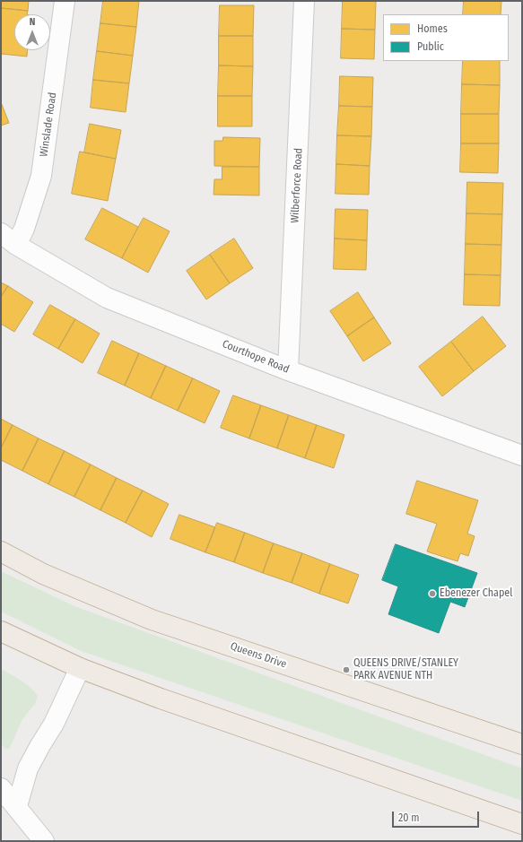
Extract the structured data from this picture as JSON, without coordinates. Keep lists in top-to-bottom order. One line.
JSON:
{"streets":{"highway":["Queens Drive"],"street":["Winslade Road","Wilberforce Road","Courthope Road"]},"crossings":[["Winslade Road","Courthope Road"],["Wilberforce Road","Courthope Road"]],"places":["Ebenezer Chapel","QUEENS DRIVE/STANLEY PARK AVENUE NTH"],"legend":["Homes","Public"],"scale_bar":"20 m","north":"top"}
